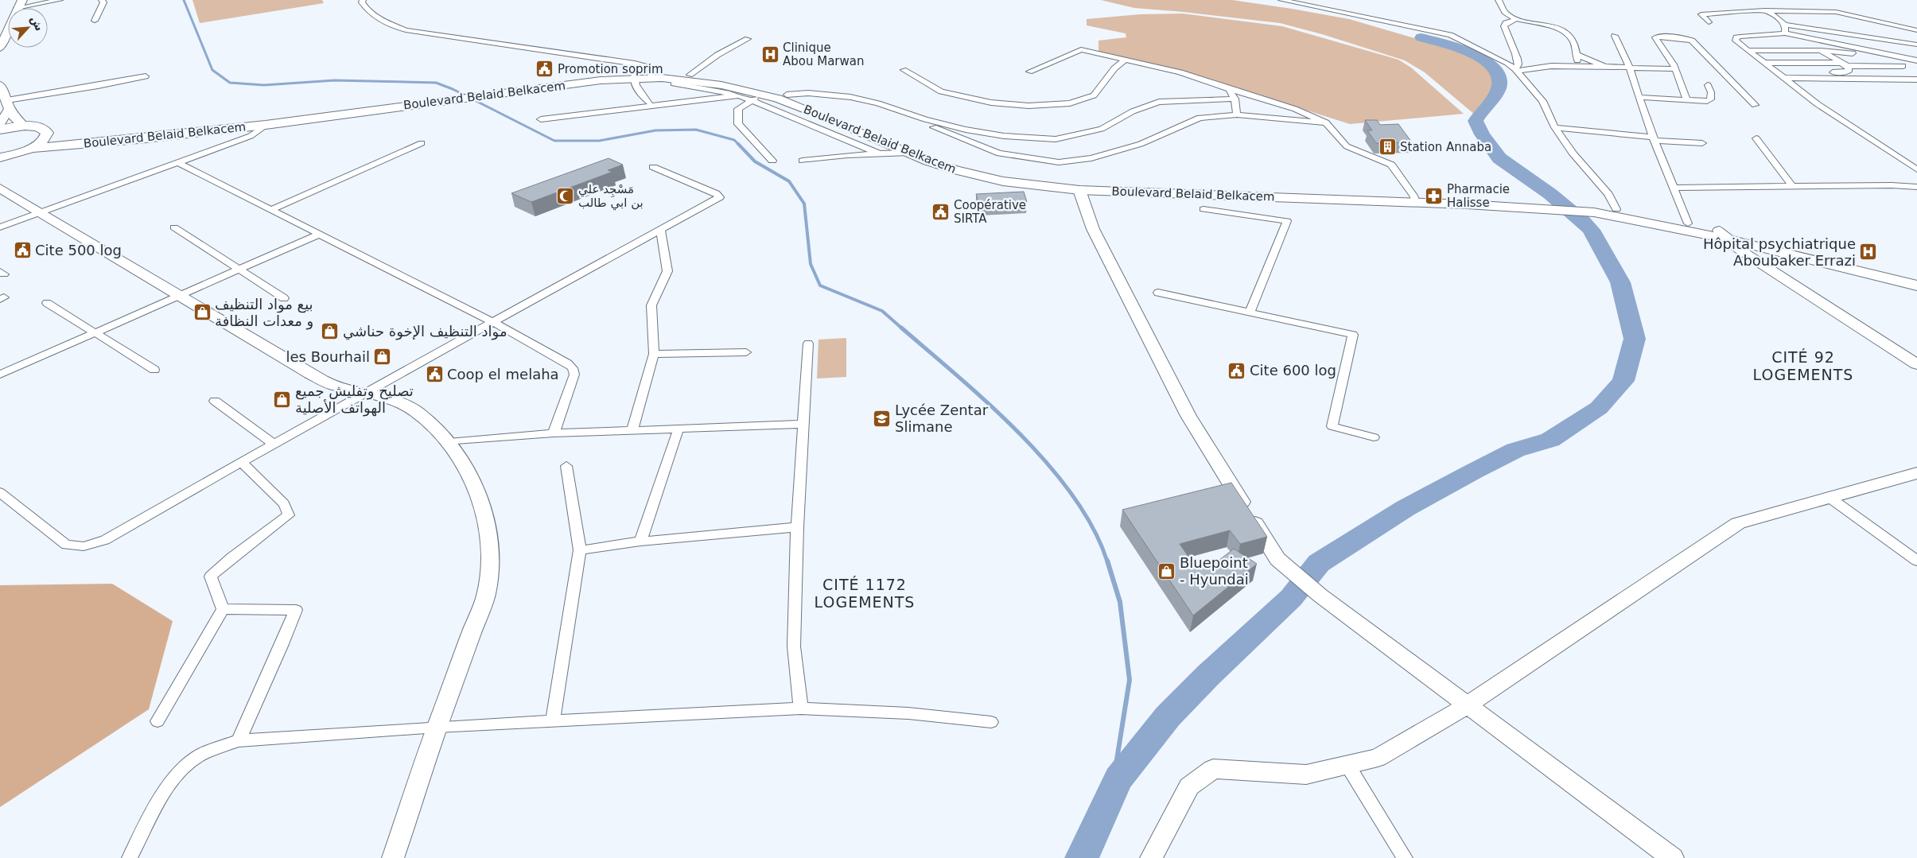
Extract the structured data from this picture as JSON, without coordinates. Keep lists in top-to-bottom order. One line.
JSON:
{"streets":{"main road":["Boulevard Belaid Belkacem"]},"districts":["CITÉ 92 LOGEMENTS","CITÉ 1172 LOGEMENTS"],"places":{"hospital":["Clinique Abou Marwan","Hôpital psychiatrique Aboubaker Errazi"],"public building":["Promotion soprim","Coopérative SIRTA","Cite 500 log","Cite 600 log","Coop el melaha"],"building":["Station Annaba"],"mosque":["مَسْجِد علي بن ابي طالب"],"pharmacy":["Pharmacie Halisse"],"shop":["بيع مواد التنظيف و معدات النظافة","مواد التنظيف الإخوة حناشي","les Bourhail","تصليح وتفليش جميع الهواتف الأصلية","Bluepoint - Hyundai"],"school or university":["Lycée Zentar Slimane"]},"north":"top right"}
